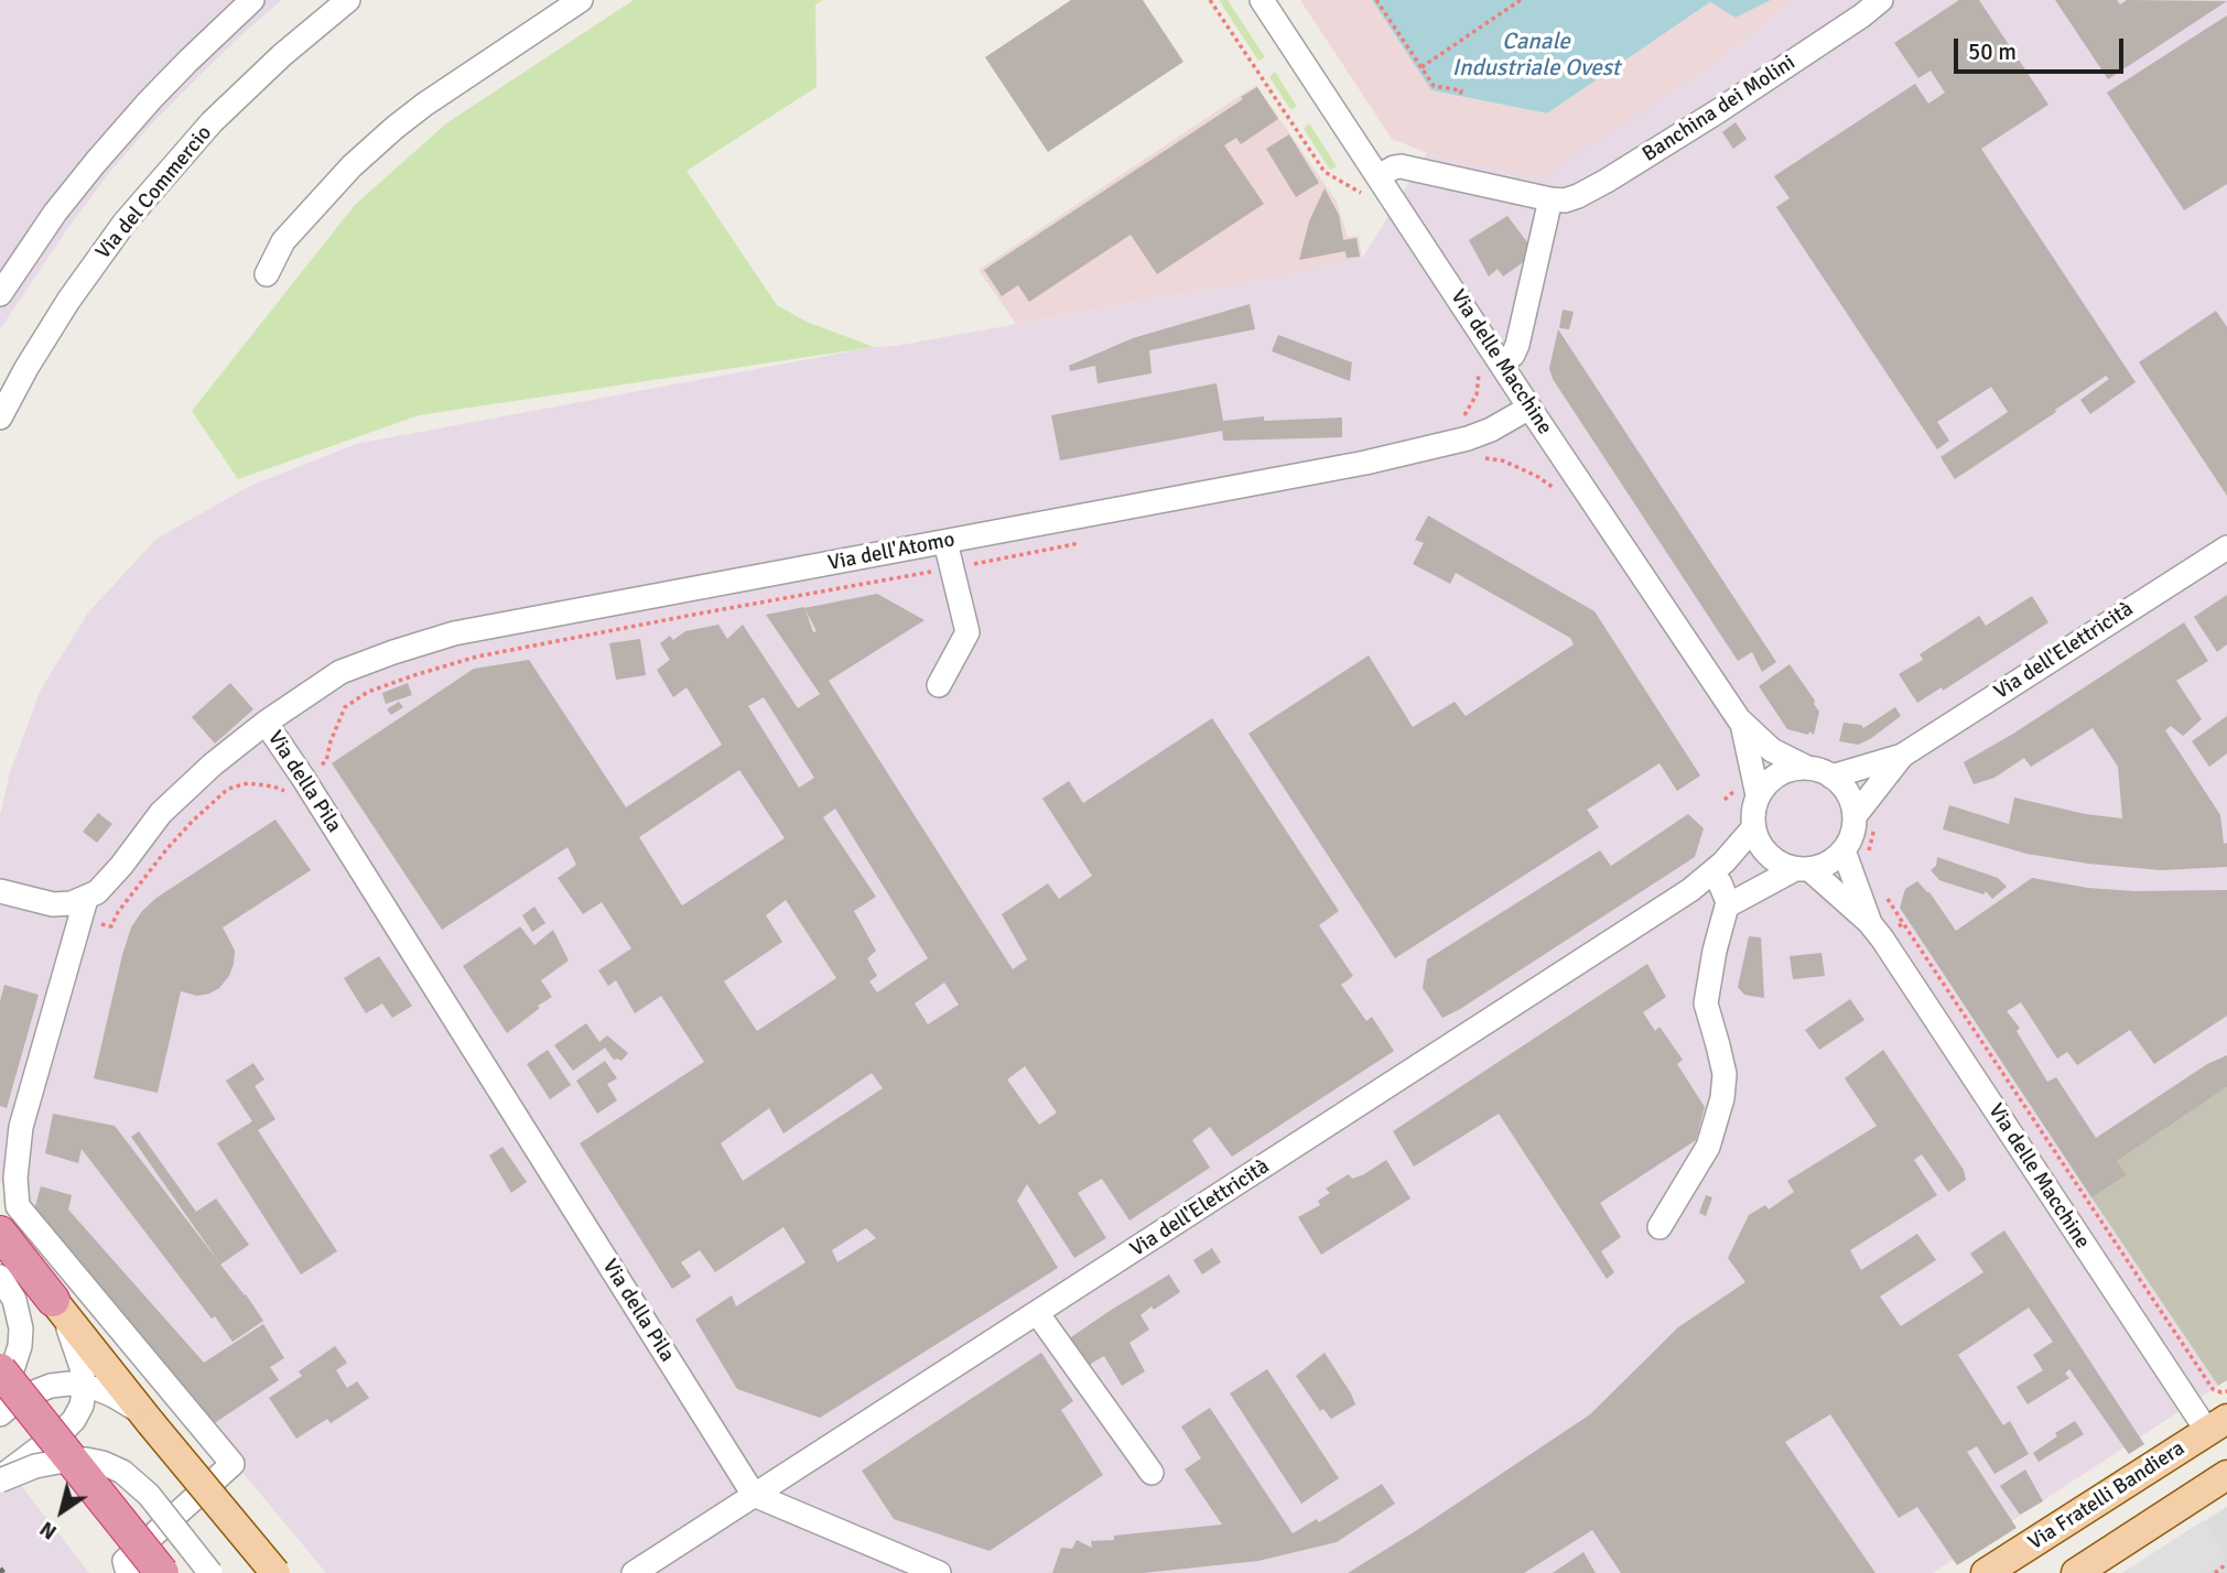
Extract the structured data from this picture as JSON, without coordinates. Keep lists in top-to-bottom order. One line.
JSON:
{"streets":{"main road":["Via Fratelli Bandiera"],"street":["Banchina dei Molini","Via del Commercio","Via delle Macchine","Via dell'Atomo","Via dell'Elettricità","Via della Pila"]},"crossings":[["Banchina dei Molini","Via delle Macchine"],["Via delle Macchine","Via dell'Atomo"],["Via delle Macchine","Via dell'Elettricità"],["Via delle Macchine","Via Fratelli Bandiera"],["Via dell'Atomo","Via della Pila"],["Via dell'Elettricità","Via della Pila"]],"water":["Canale Industriale Ovest"],"scale_bar":"50 m","north":"bottom left"}
